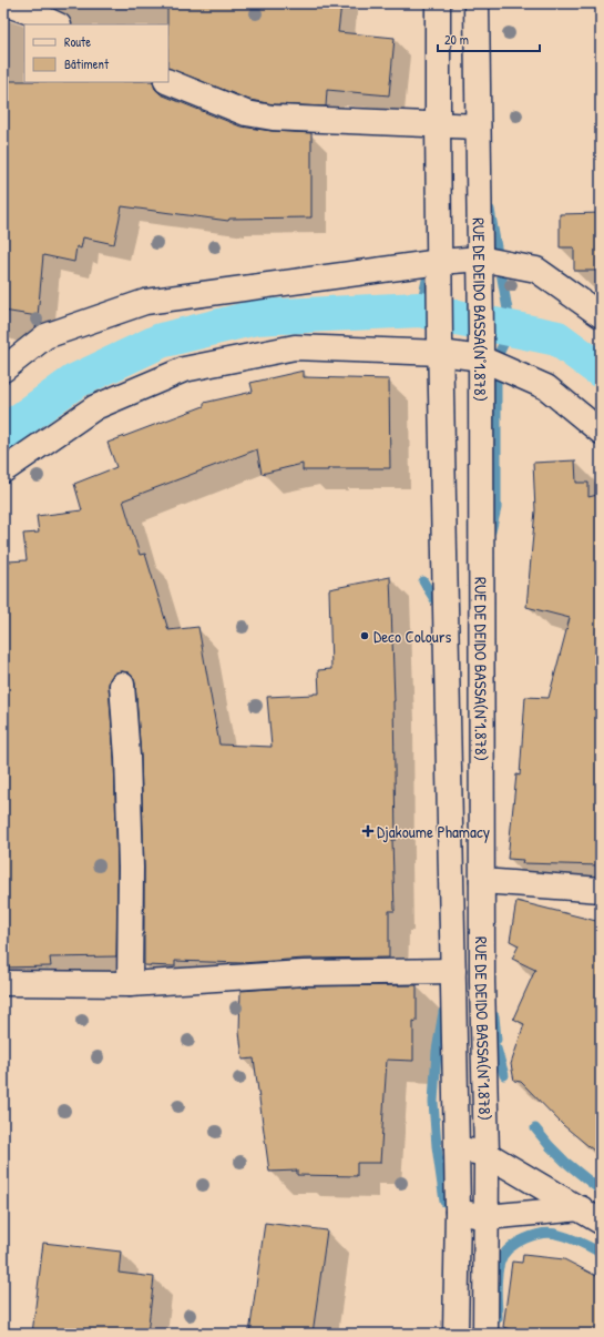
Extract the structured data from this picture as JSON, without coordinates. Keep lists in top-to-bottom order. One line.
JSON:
{"streets":{"street":["RUE DE DEIDO BASSA(N°1.878)"]},"places":{"other":["Deco Colours"],"health":["Djakoume Phamacy"]},"legend":["Route","Bâtiment"],"scale_bar":"20 m"}
